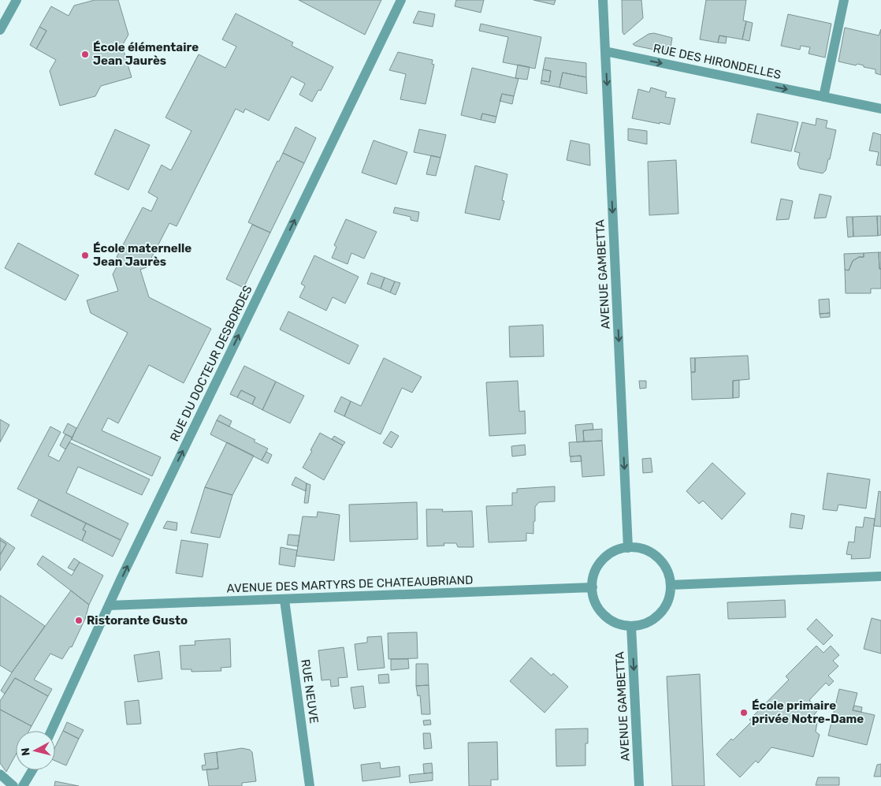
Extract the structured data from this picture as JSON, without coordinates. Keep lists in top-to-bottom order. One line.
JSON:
{"streets":{"street":["RUE DES HIRONDELLES","AVENUE GAMBETTA","RUE DU DOCTEUR DESBORDES","AVENUE DES MARTYRS DE CHATEAUBRIAND","RUE NEUVE"]},"crossings":[["RUE DES HIRONDELLES","AVENUE GAMBETTA"],["AVENUE GAMBETTA","AVENUE DES MARTYRS DE CHATEAUBRIAND"],["RUE DU DOCTEUR DESBORDES","AVENUE DES MARTYRS DE CHATEAUBRIAND"],["AVENUE DES MARTYRS DE CHATEAUBRIAND","RUE NEUVE"]],"one_way":["RUE DES HIRONDELLES","AVENUE GAMBETTA","RUE DU DOCTEUR DESBORDES"],"places":["École élémentaire Jean Jaurès","École maternelle Jean Jaurès","Ristorante Gusto","École primaire privée Notre-Dame"],"north":"left"}
